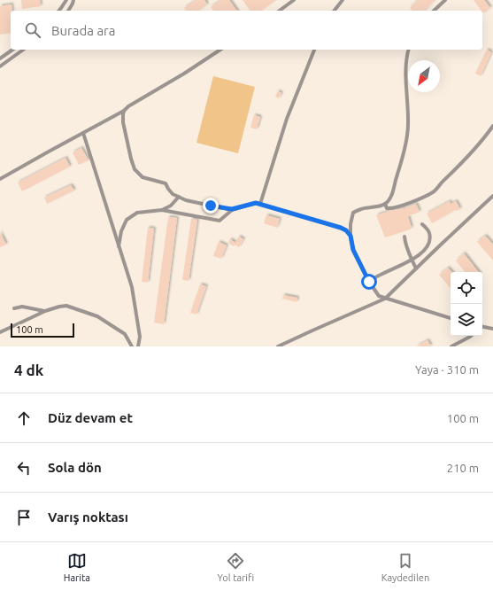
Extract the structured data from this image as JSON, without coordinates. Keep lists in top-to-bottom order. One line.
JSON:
{"scale_bar":"100 m","north":"bottom left","page":{"search":"Burada ara","scale":"100 m","heading":["4 dk","Yaya · 310 m"],"list":[["Düz devam et","100 m"],["Sola dön","210 m"],"Varış noktası"],"nav":["Harita","Yol tarifi","Kaydedilen"]}}
